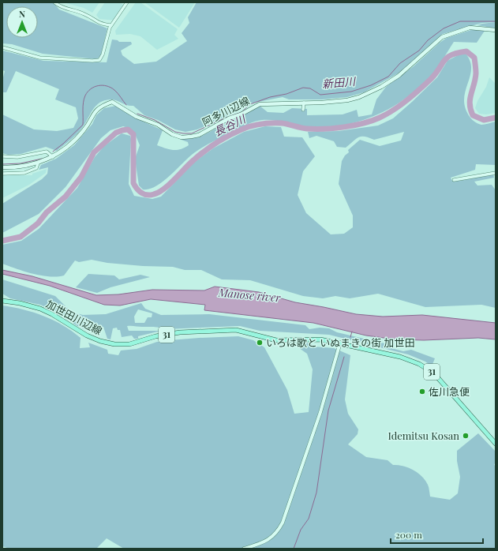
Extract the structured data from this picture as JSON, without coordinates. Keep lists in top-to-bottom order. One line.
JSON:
{"streets":{"main road":["阿多川辺線","加世田川辺線","31"]},"water":["新田川","長谷川","Manose river"],"places":["いろは歌と いぬまきの街 加世田","佐川急便","Idemitsu Kosan"],"scale_bar":"200 m","north":"top"}
